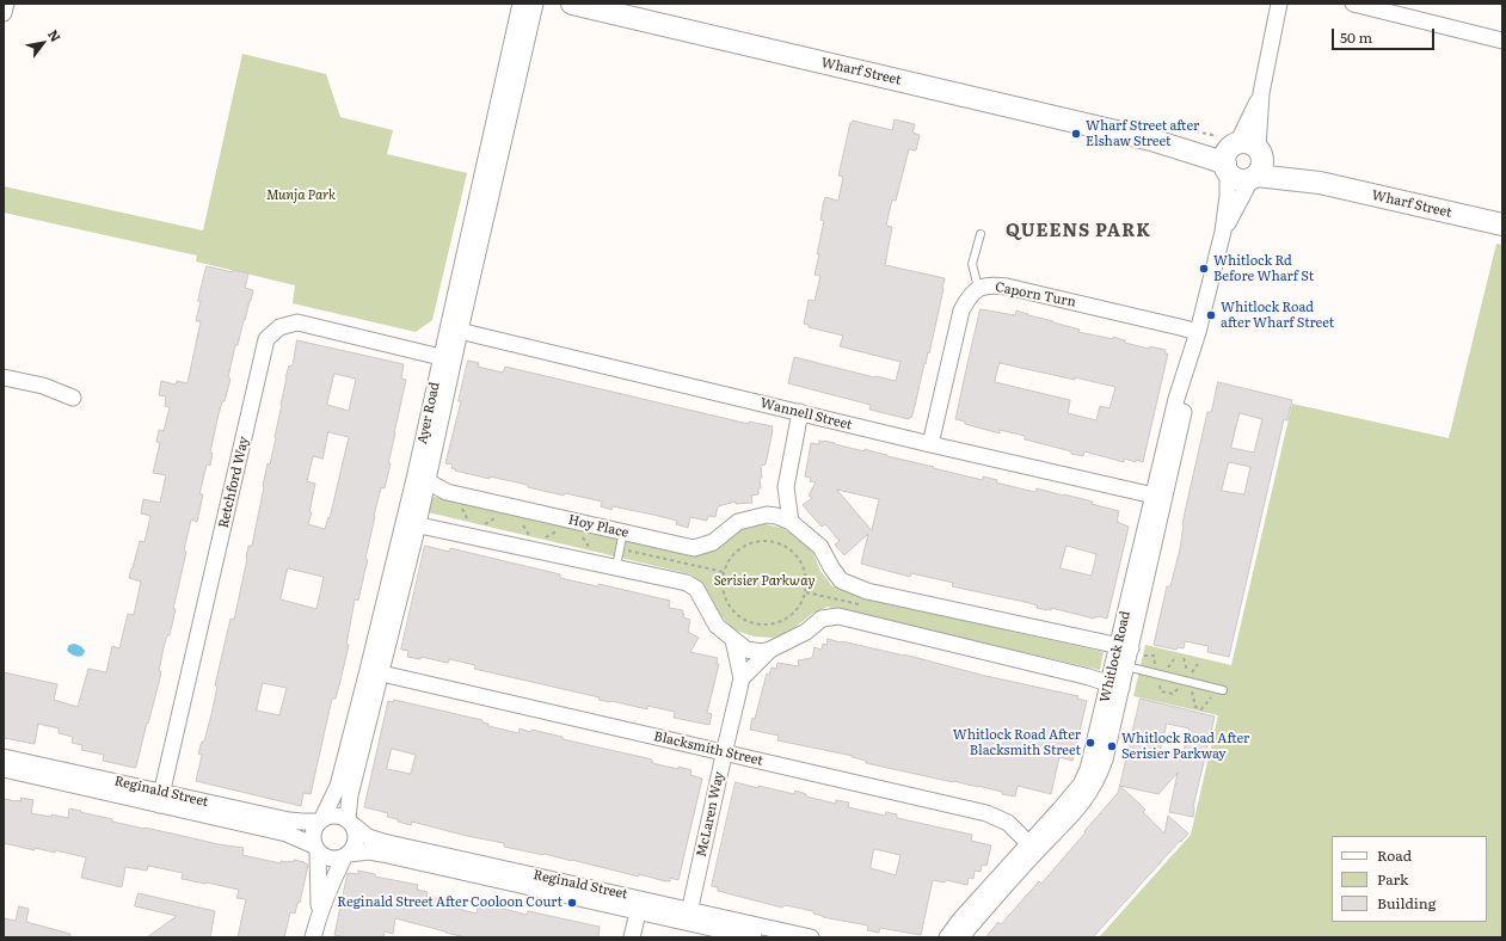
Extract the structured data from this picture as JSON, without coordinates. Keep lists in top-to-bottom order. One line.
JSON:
{"streets":{"street":["Wharf Street","Caporn Turn","Ayer Road","Wannell Street","Retchford Way","Hoy Place","Whitlock Road","Blacksmith Street","Reginald Street","McLaren Way"]},"crossings":[["Wharf Street","Whitlock Road"],["Caporn Turn","Wannell Street"],["Caporn Turn","Whitlock Road"],["Ayer Road","Wannell Street"],["Ayer Road","Retchford Way"],["Ayer Road","Hoy Place"],["Ayer Road","Blacksmith Street"],["Ayer Road","Reginald Street"],["Wannell Street","Whitlock Road"],["Retchford Way","Reginald Street"],["Whitlock Road","Blacksmith Street"],["Blacksmith Street","McLaren Way"],["Reginald Street","McLaren Way"]],"districts":["QUEENS PARK"],"parks":["Munja Park","Serisier Parkway"],"places":["Wharf Street after Elshaw Street","Whitlock Rd Before Wharf St","Whitlock Road after Wharf Street","Whitlock Road After Blacksmith Street","Whitlock Road After Serisier Parkway","Reginald Street After Cooloon Court"],"legend":["Road","Park","Building"],"scale_bar":"50 m","north":"top right"}
